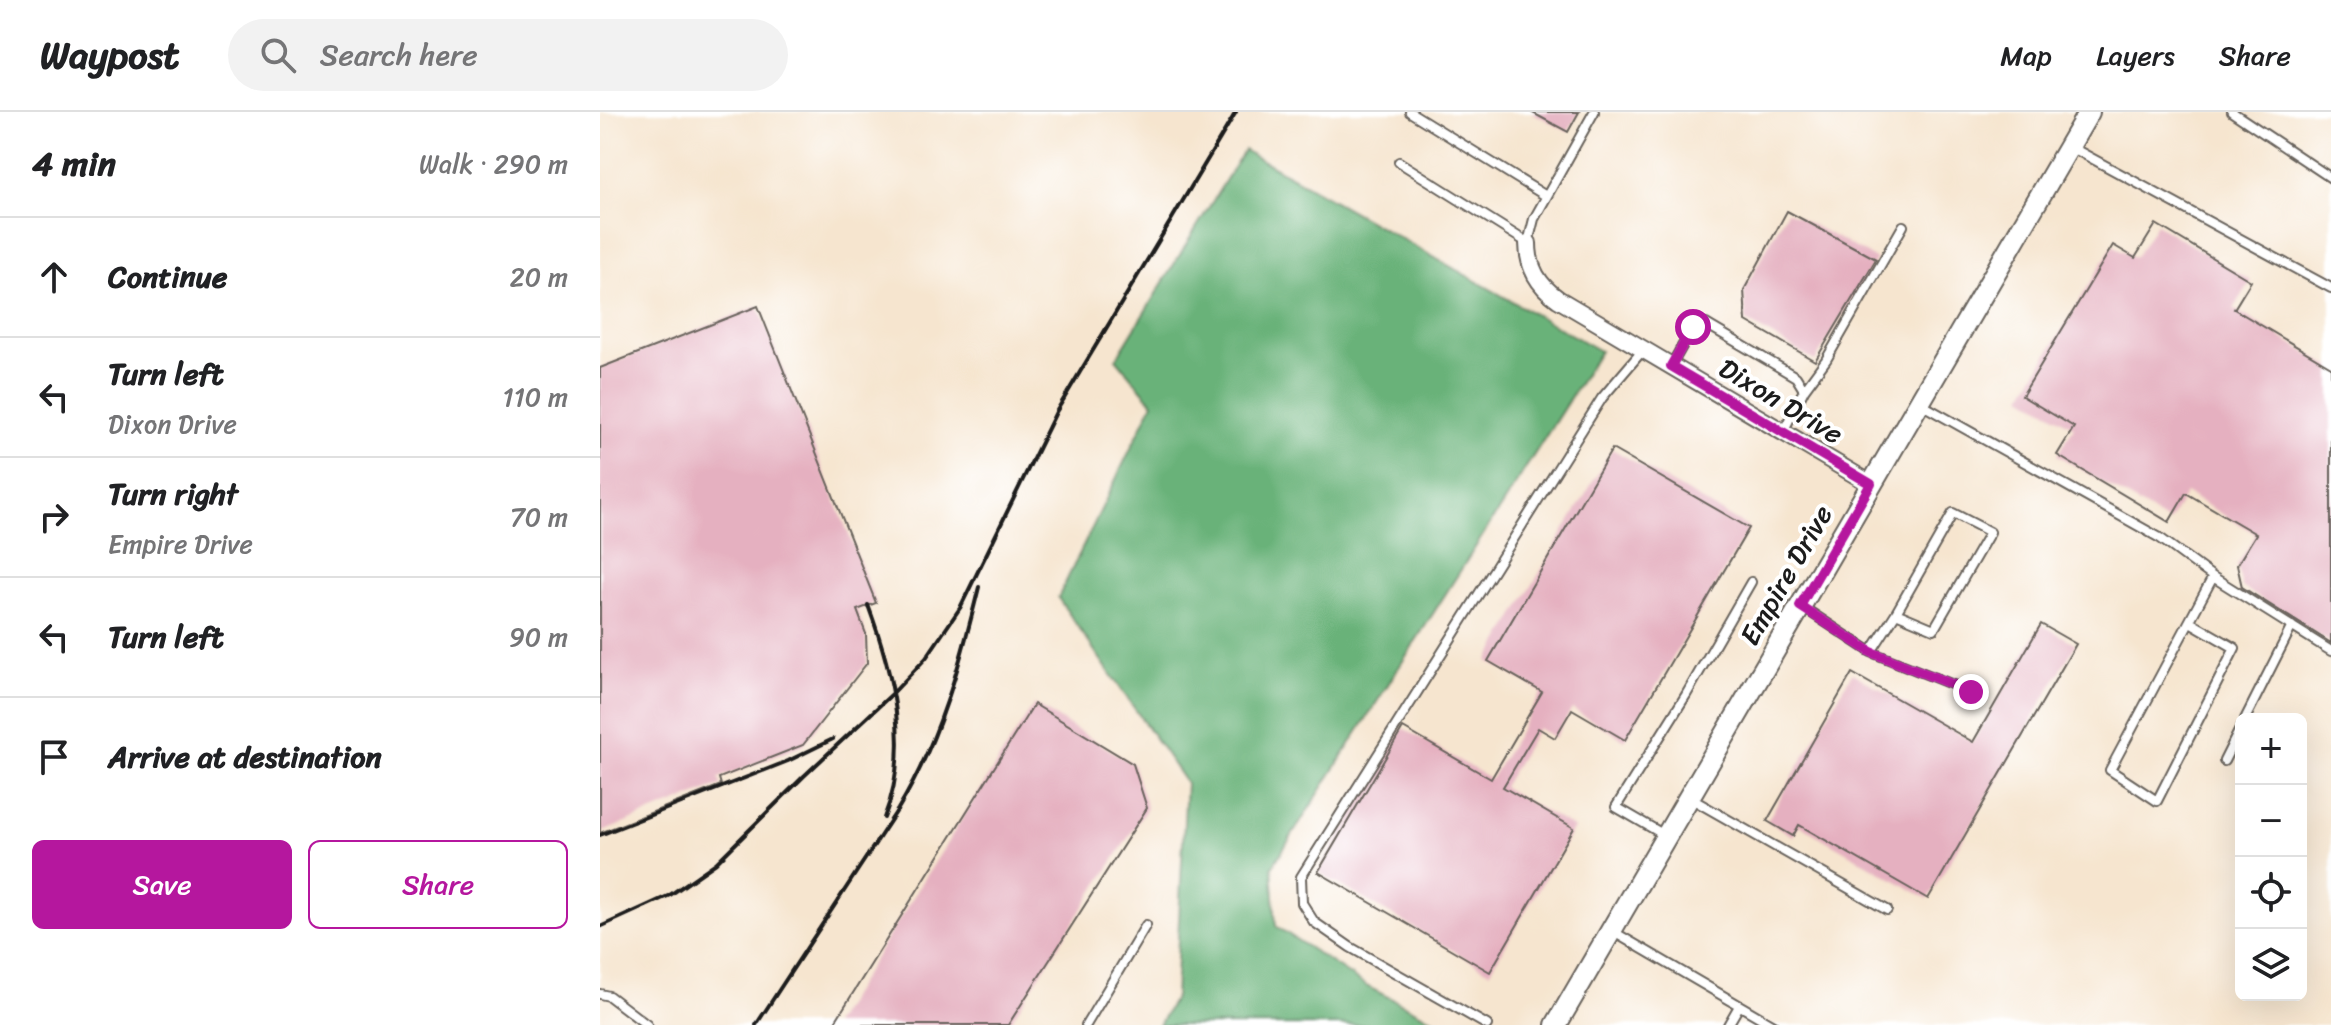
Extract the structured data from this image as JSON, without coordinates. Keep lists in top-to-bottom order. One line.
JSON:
{"streets":{"street":["Dixon Drive","Empire Drive"]},"crossings":[["Dixon Drive","Empire Drive"]],"page":{"header":"Waypost","search":"Search here","nav":["Map","Layers","Share"],"heading":["4 min","Walk · 290 m"],"list":[["Continue","20 m"],["Turn left","Dixon Drive","110 m"],["Turn right","Empire Drive","70 m"],["Turn left","90 m"],"Arrive at destination"],"map_buttons":["+","−"],"buttons":["Save","Share"]}}
